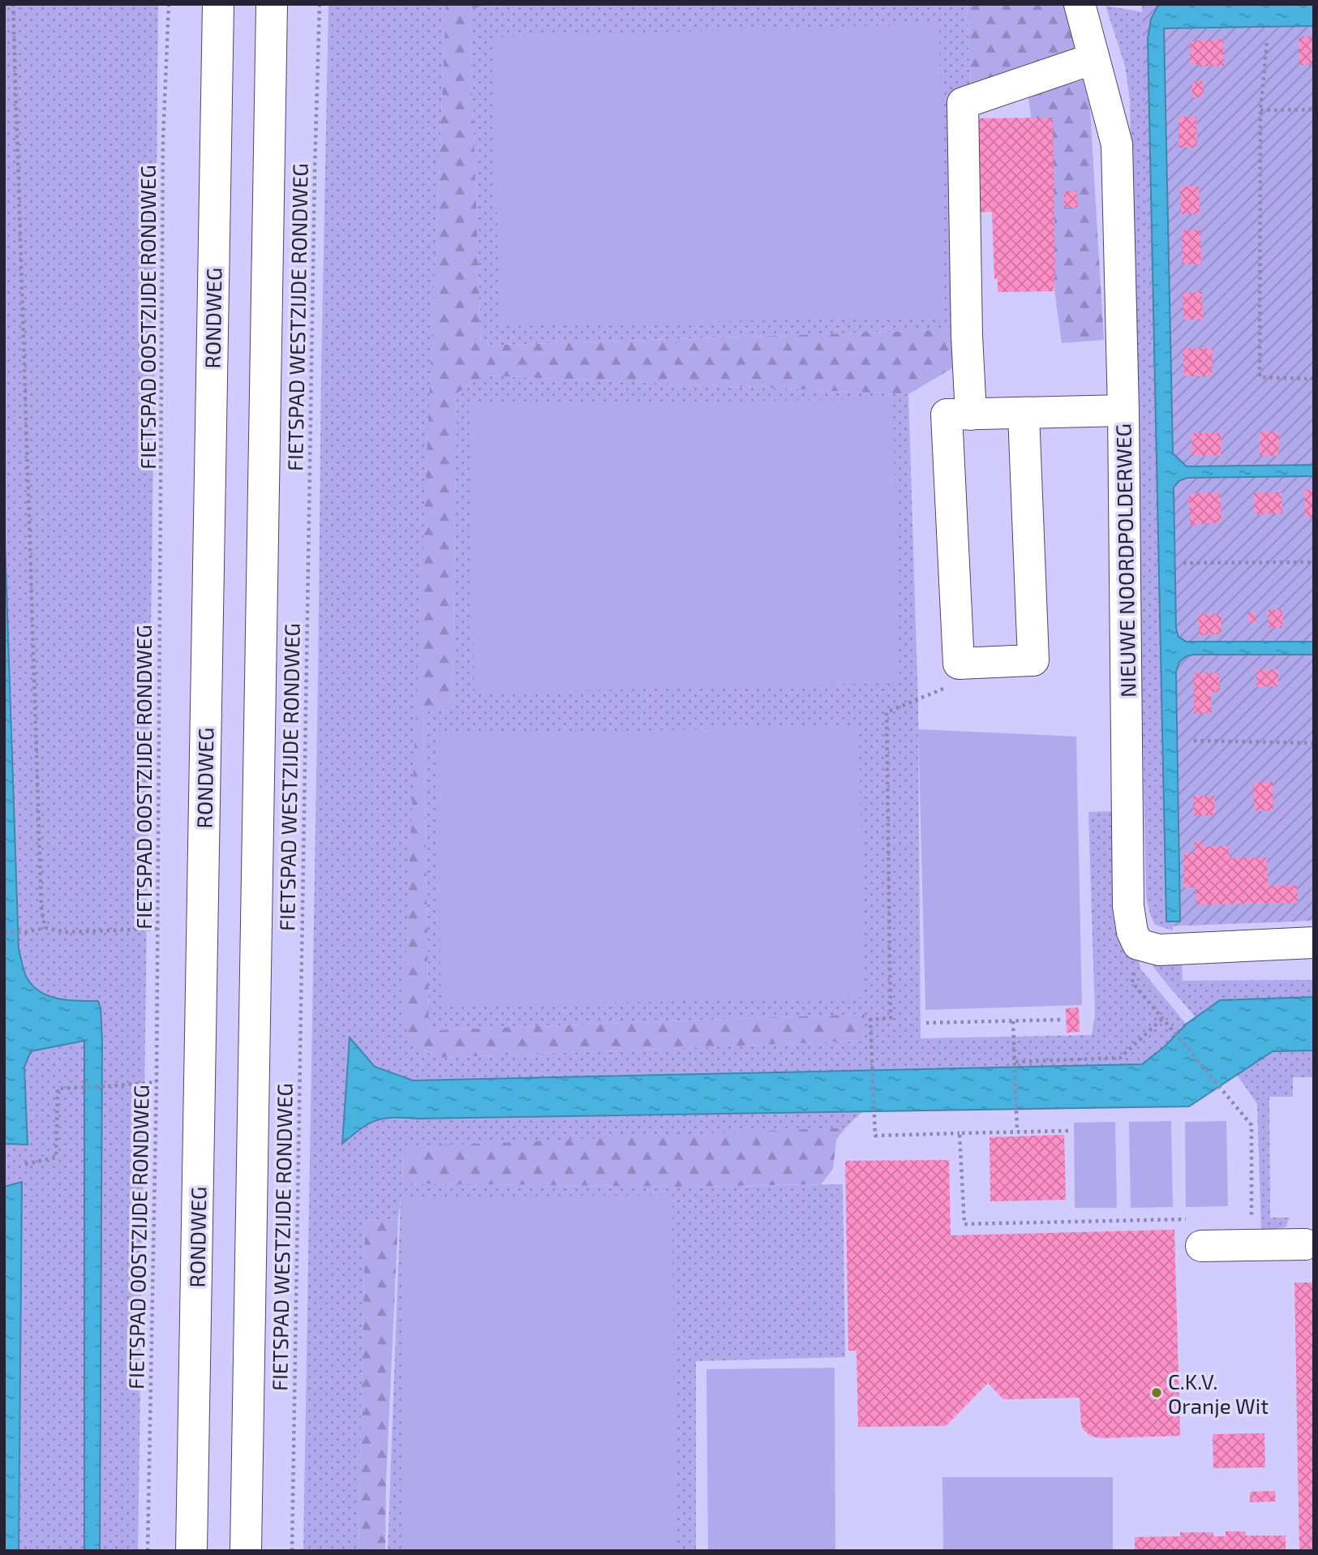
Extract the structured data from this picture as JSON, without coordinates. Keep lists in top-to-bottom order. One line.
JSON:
{"streets":{"main road":["RONDWEG","NIEUWE NOORDPOLDERWEG"],"path":["FIETSPAD OOSTZIJDE RONDWEG","FIETSPAD WESTZIJDE RONDWEG"]},"places":["C.K.V. Oranje Wit"]}
